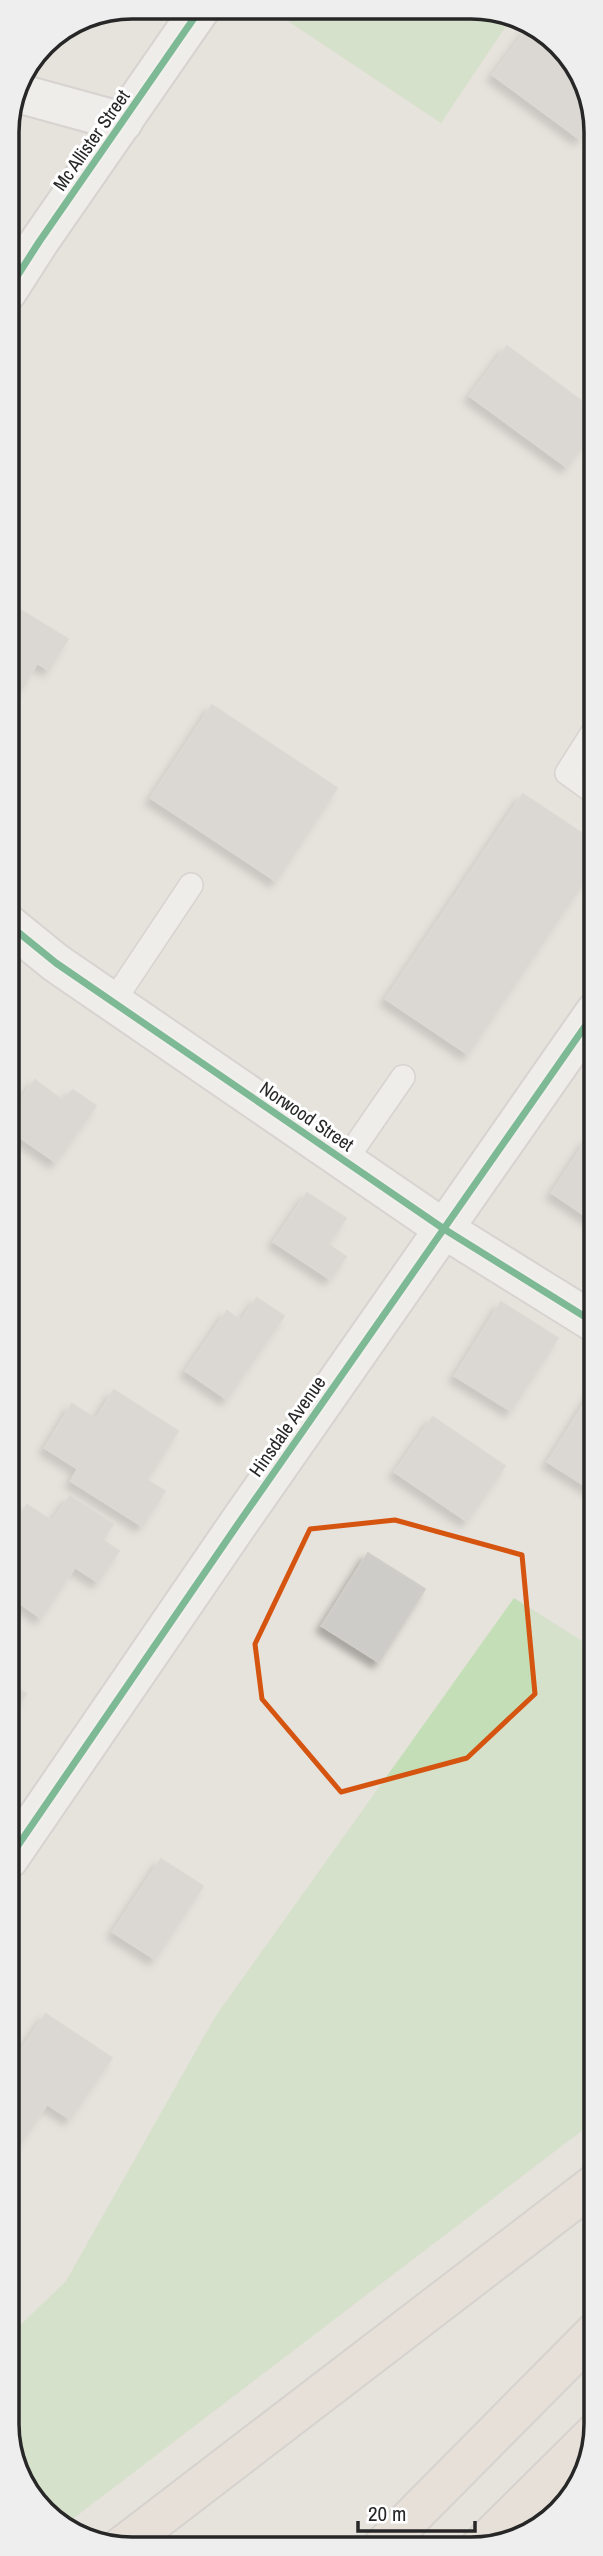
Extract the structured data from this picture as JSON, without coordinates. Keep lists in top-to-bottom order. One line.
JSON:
{"streets":{"street":["Mc Allister Street","Norwood Street","Hinsdale Avenue"]},"crossings":[["Norwood Street","Hinsdale Avenue"]],"scale_bar":"20 m"}
